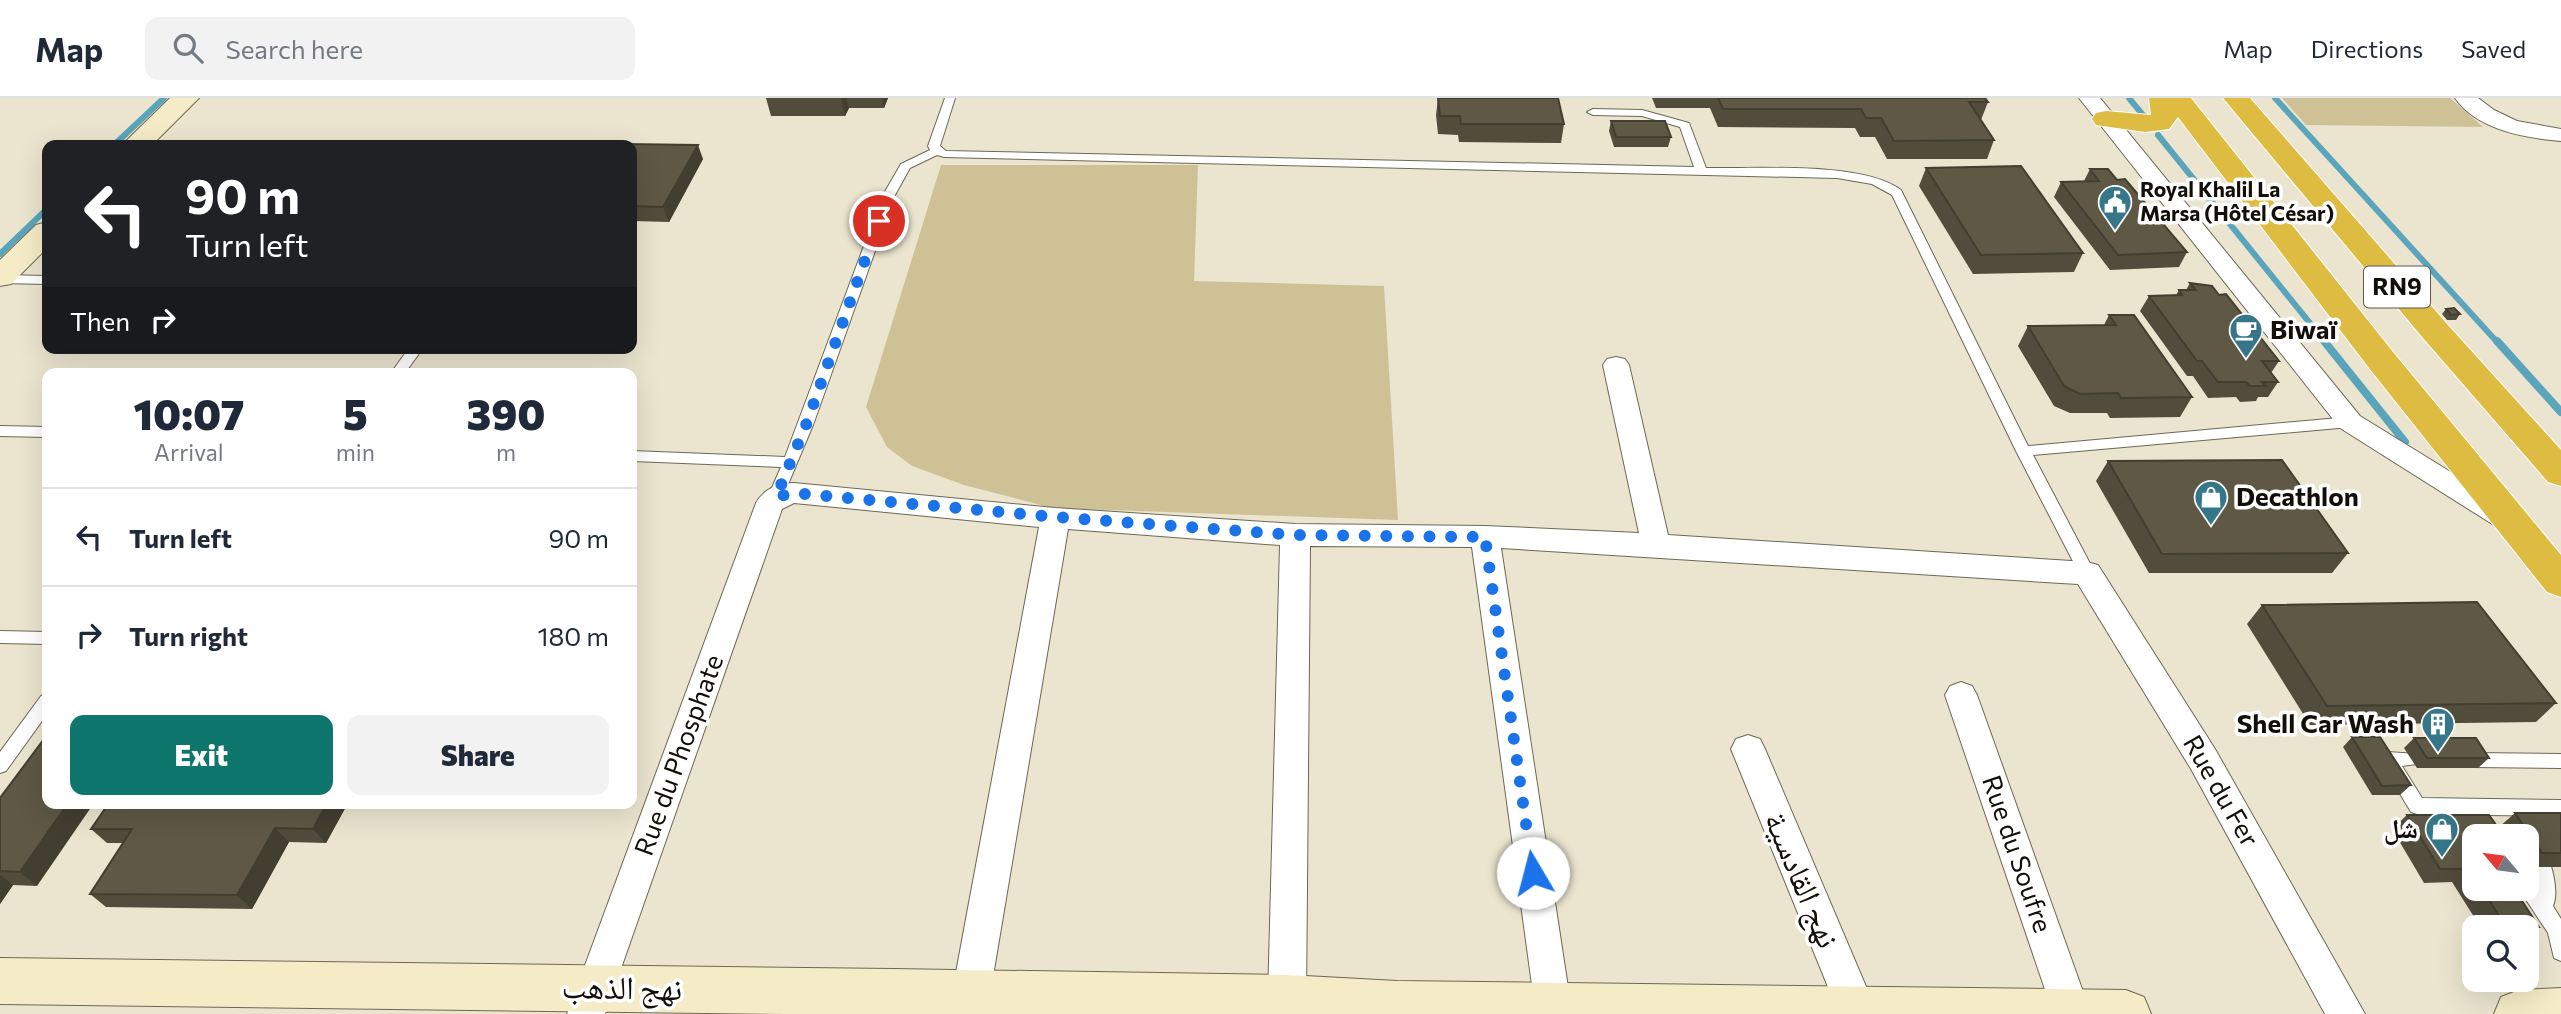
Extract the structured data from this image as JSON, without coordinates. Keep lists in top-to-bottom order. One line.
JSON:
{"streets":{"highway":["RN9"],"street":["Rue du Phosphate","Rue du Fer","Rue du Soufre","نهج القادسية","نهج الذهب"]},"crossings":[["Rue du Phosphate","نهج الذهب"],["Rue du Soufre","نهج الذهب"],["نهج القادسية","نهج الذهب"]],"places":{"public building":["Royal Khalil La Marsa (Hôtel César)"],"cafe":["Biwaï"],"shop":["Decathlon","شل"],"building":["Shell Car Wash"]},"north":"top left","page":{"header":"Map","search":"Search here","nav":["Map","Directions","Saved"],"turn":["90 m","Turn left"],"then":"Then","eta":["10:07","Arrival","5","min","390","m"],"list":[{"name":"Turn left","value":"90 m"},{"name":"Turn right","value":"180 m"}],"buttons":["Exit","Share"]}}
